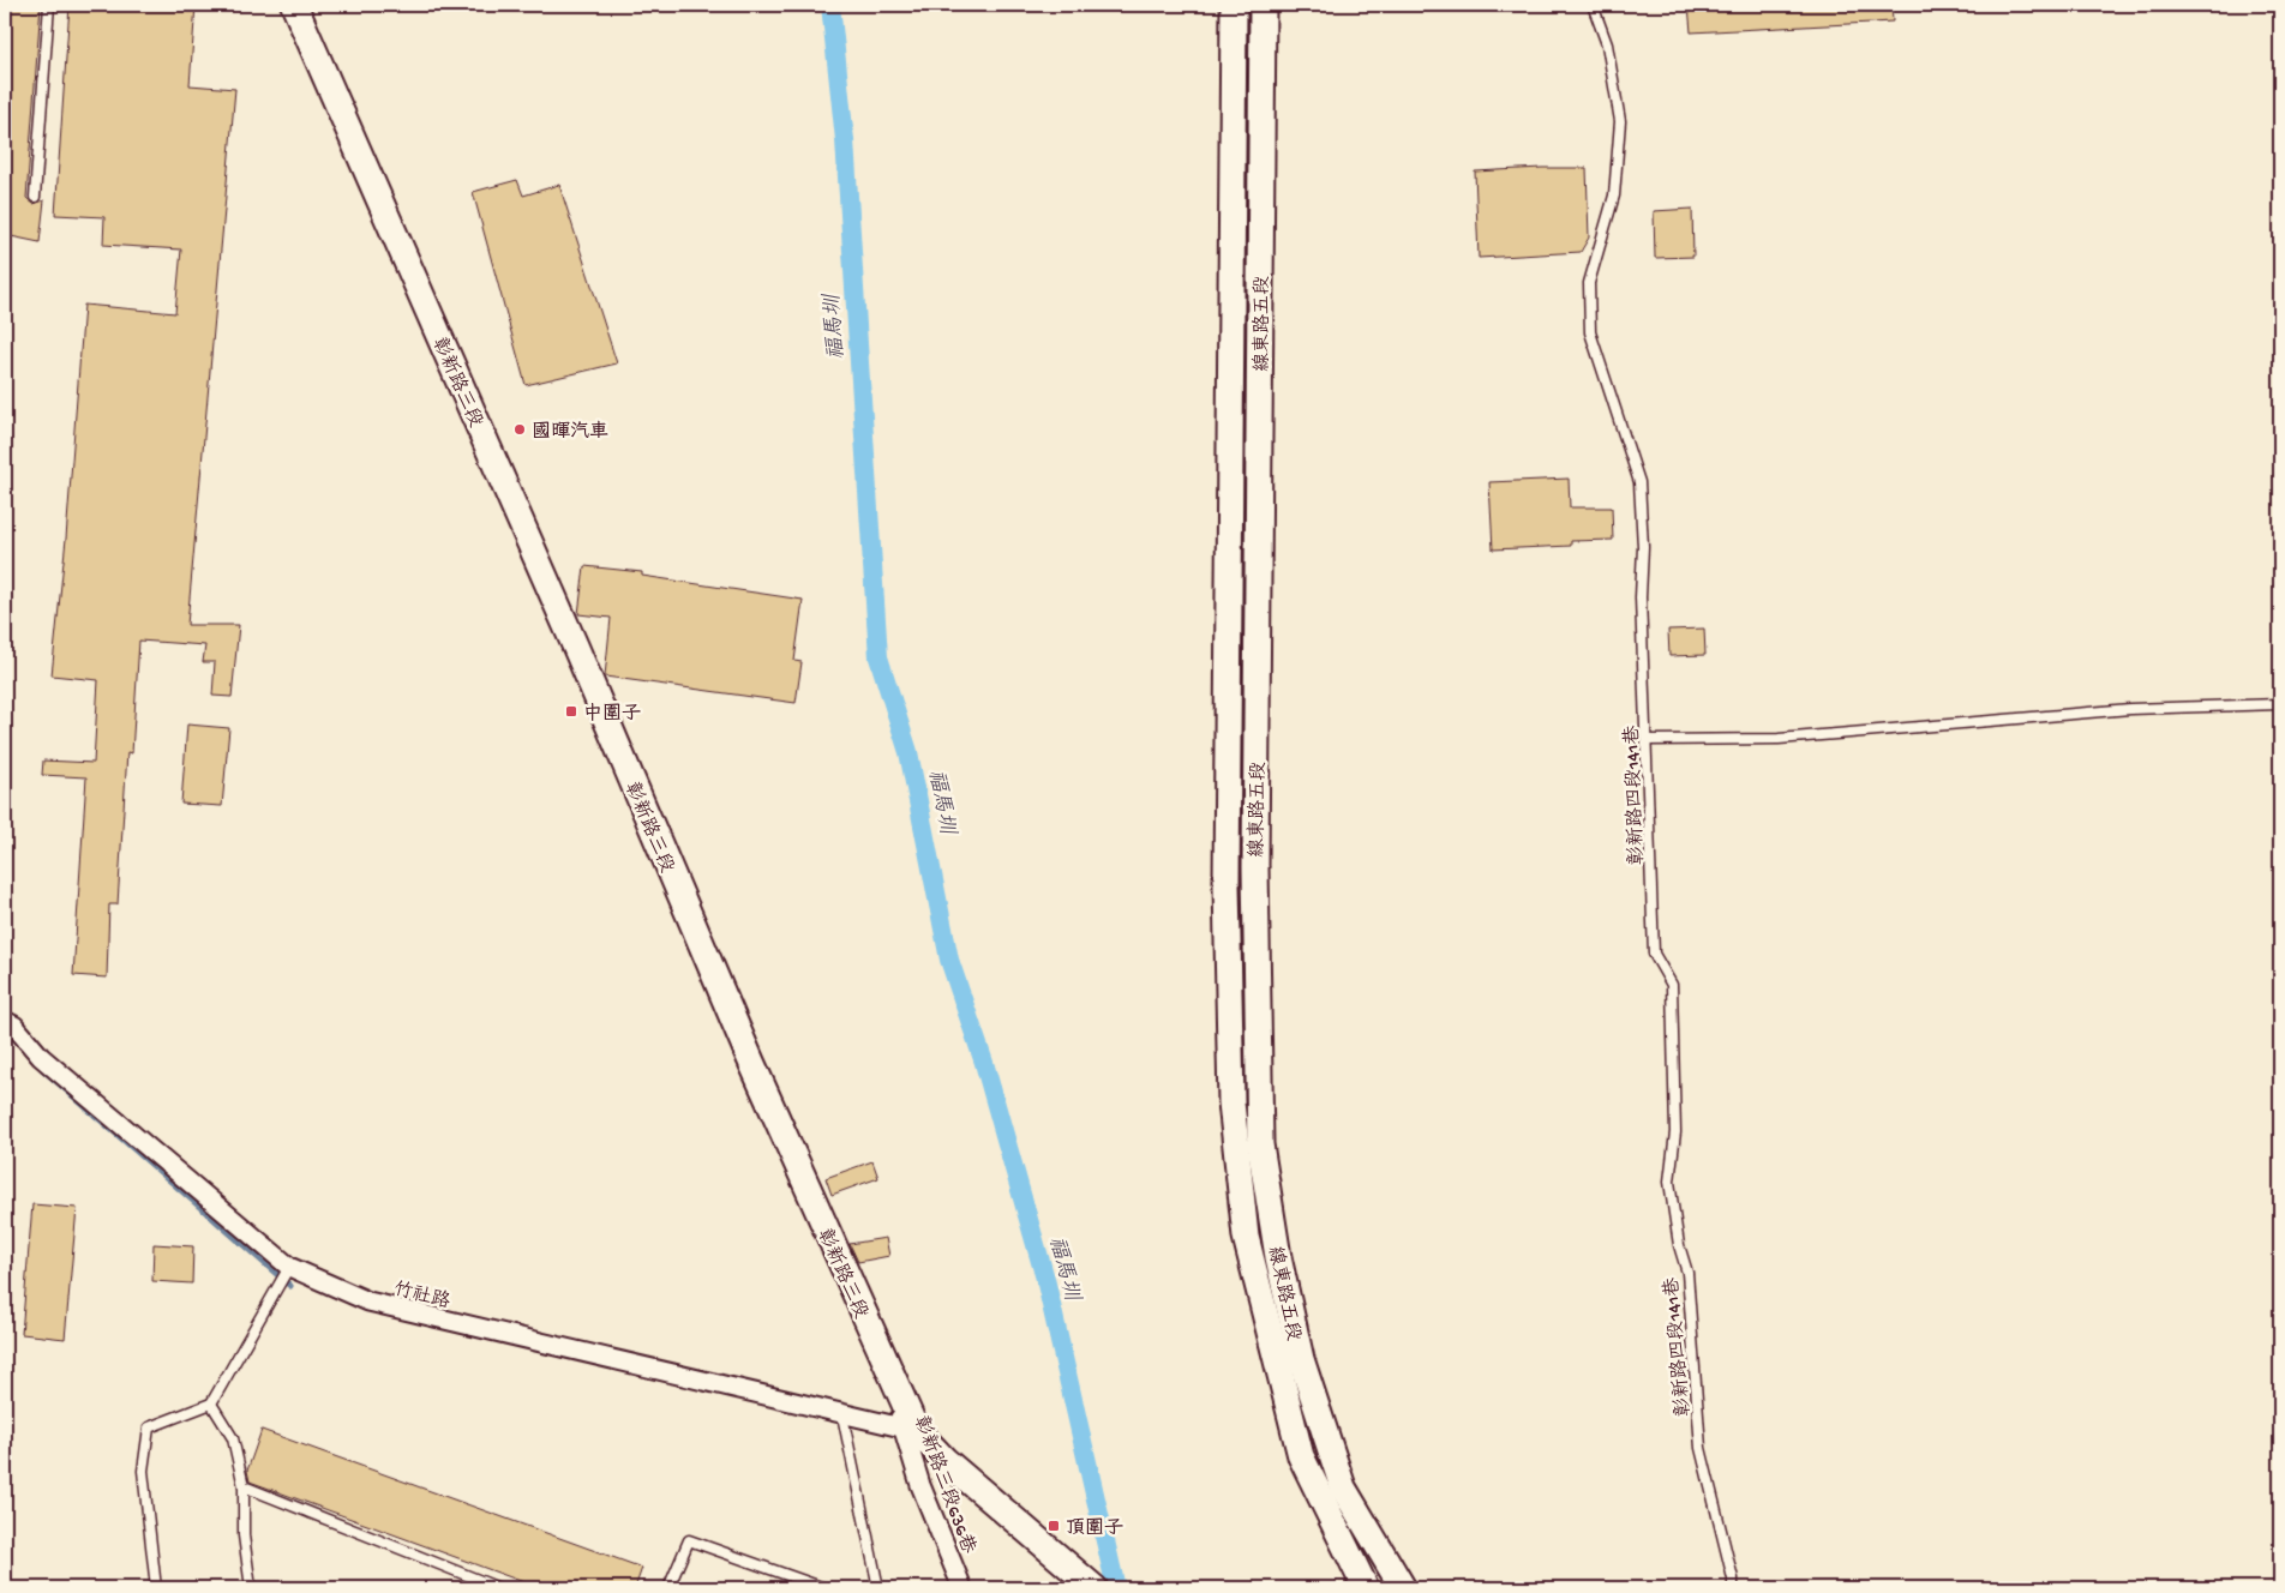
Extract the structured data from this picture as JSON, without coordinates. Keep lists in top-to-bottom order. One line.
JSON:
{"streets":{"main road":["線東路五段","彰新路三段"],"street":["竹社路","彰新路三段636巷"],"lane":["彰新路四段141巷"]},"crossings":[["彰新路三段","竹社路"],["彰新路三段","彰新路三段636巷"],["竹社路","彰新路三段636巷"]],"water":["福馬圳"],"places":{"other":["國暉汽車"],"transit":["中圍子","頂圍子"]}}
